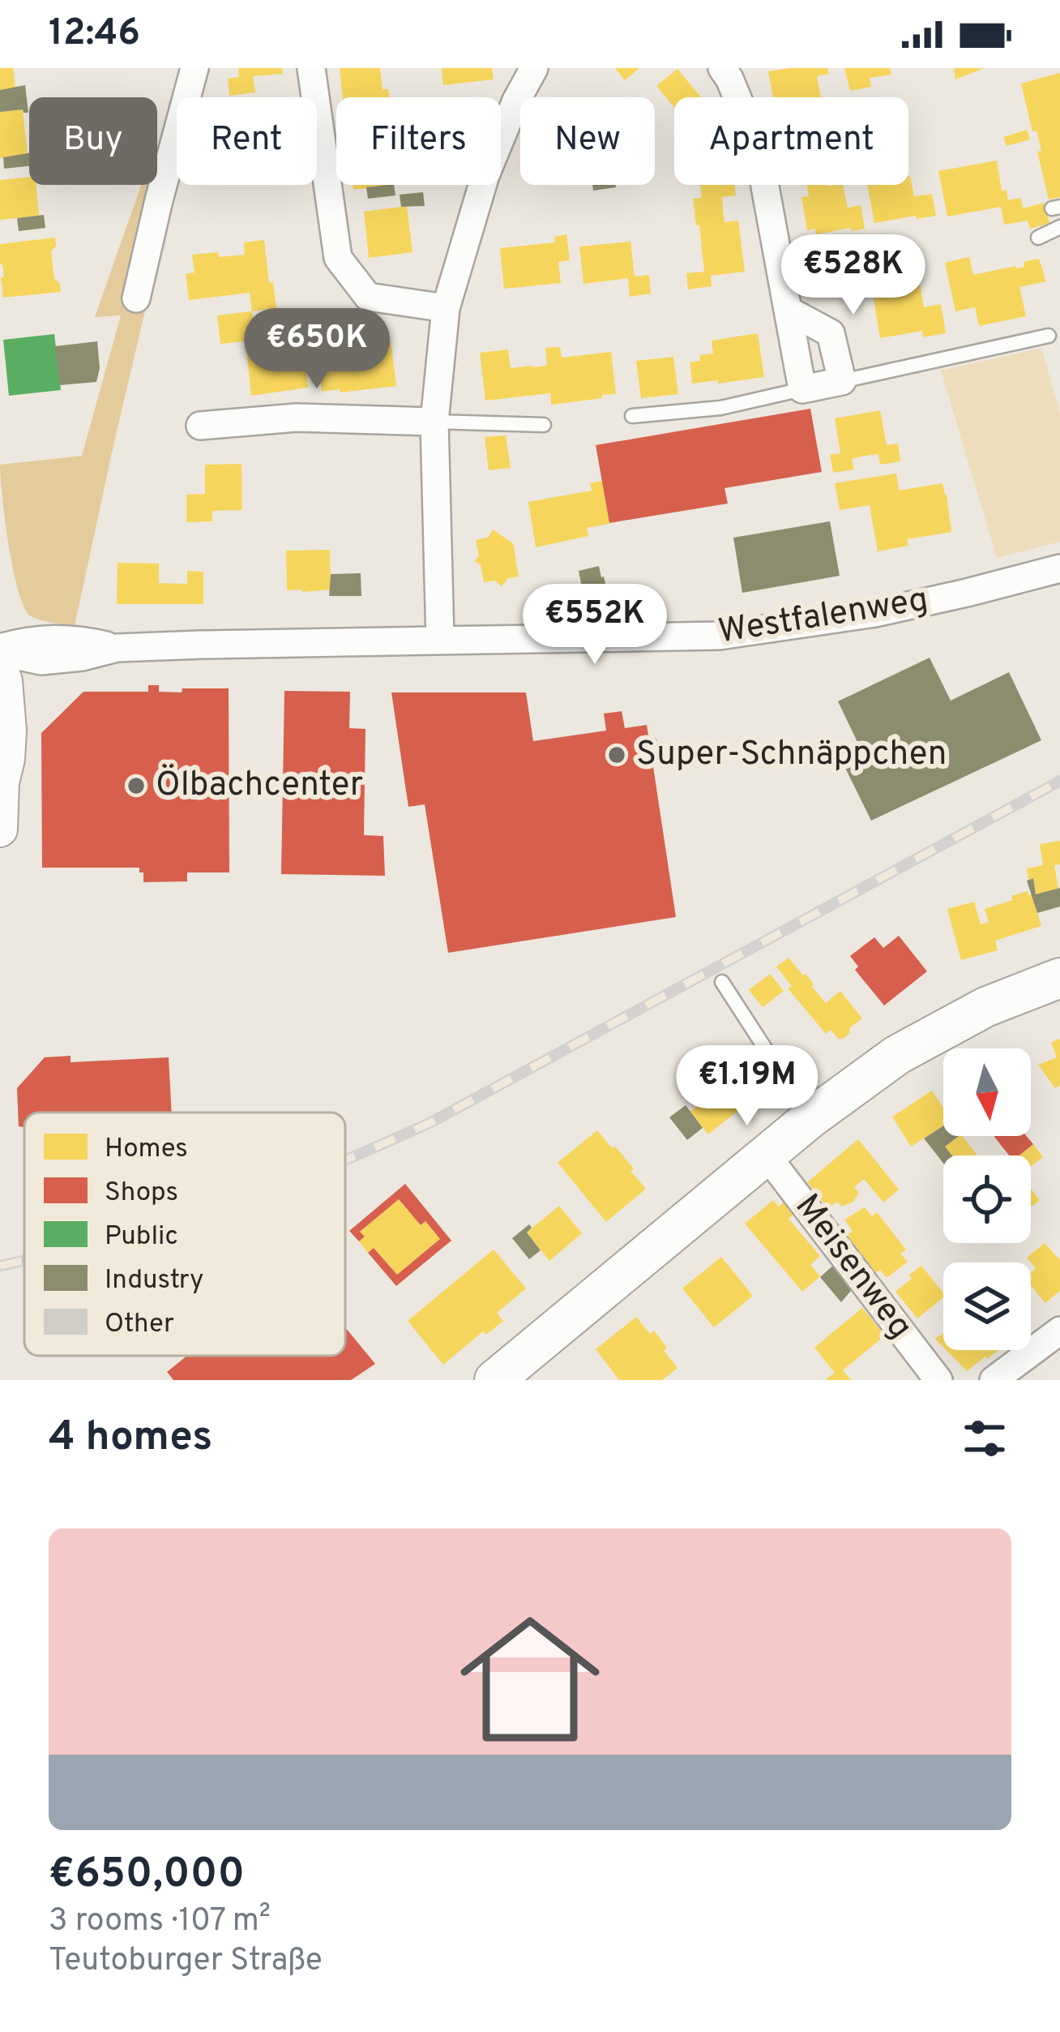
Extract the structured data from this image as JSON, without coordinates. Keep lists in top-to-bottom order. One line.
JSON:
{"streets":{"street":["Westfalenweg","Meisenweg"]},"places":["Super-Schnäppchen","Ölbachcenter"],"legend":["Homes","Shops","Public","Industry","Other"],"north":"bottom","page":{"status":"12:46","chip":["Buy","Rent","Filters","New","Apartment"],"price":["€528K","€650K","€552K","€1.19M"],"heading":"4 homes","list":[{"name":"€650,000","note":"3 rooms · 107 m² · Teutoburger Straße"}]}}
